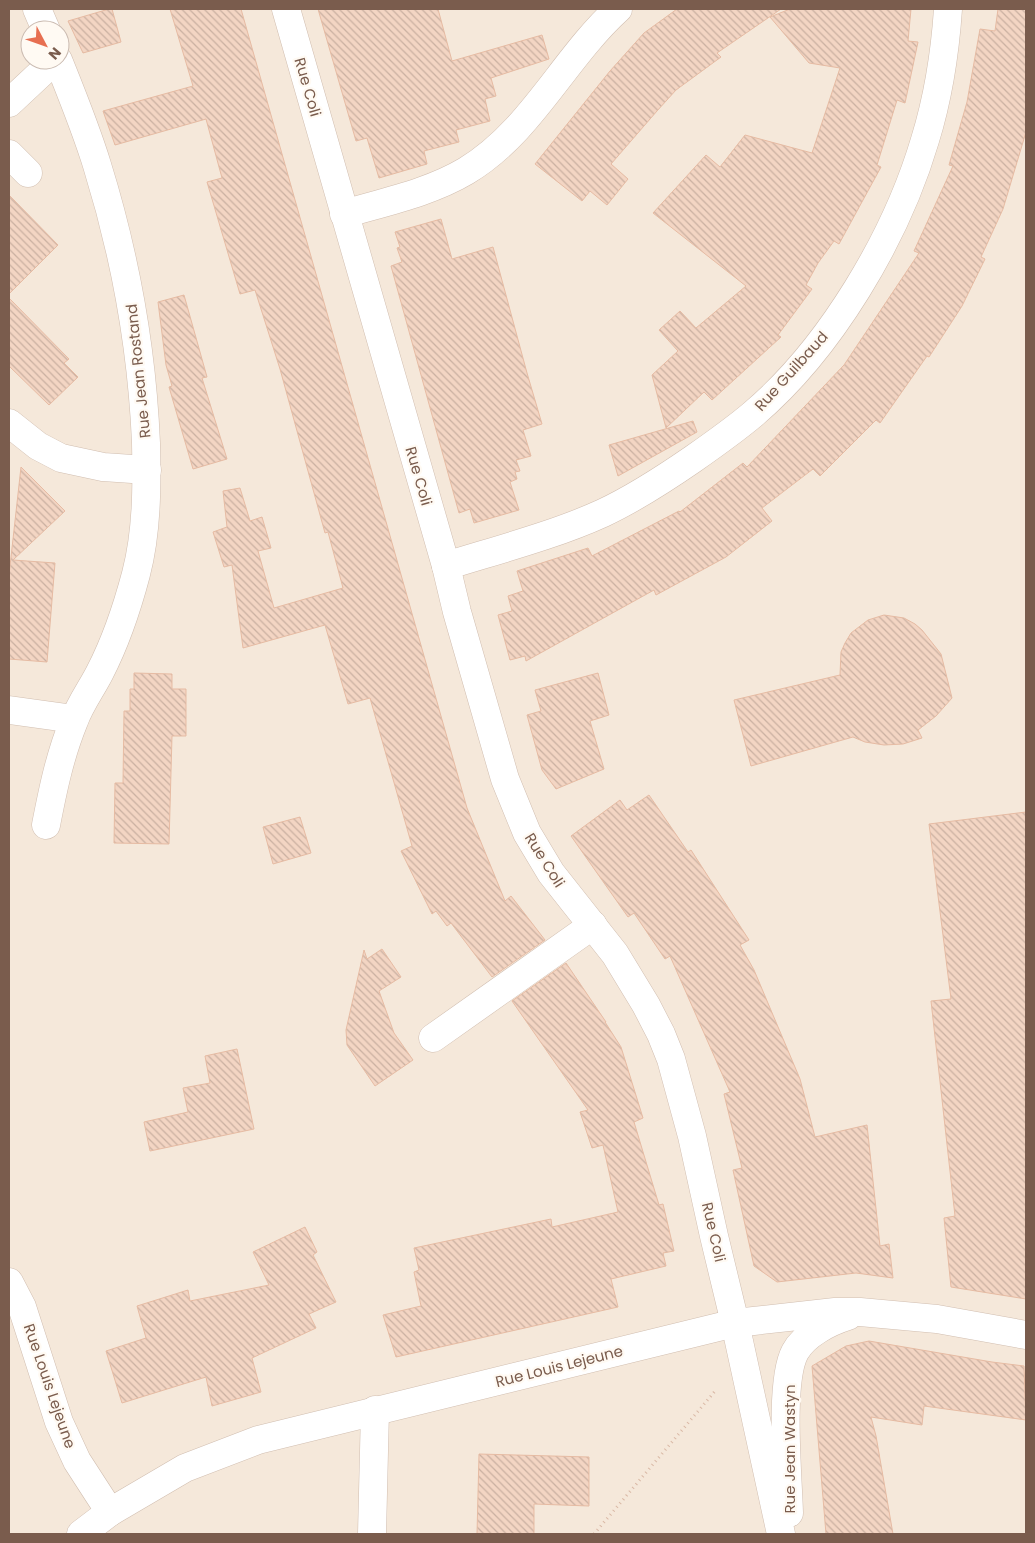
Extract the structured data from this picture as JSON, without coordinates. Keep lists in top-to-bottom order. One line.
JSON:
{"streets":{"street":["Rue Coli","Rue Jean Rostand","Rue Guilbaud","Rue Louis Lejeune","Rue Jean Wastyn"]},"crossings":[["Rue Coli","Rue Guilbaud"],["Rue Coli","Rue Louis Lejeune"],["Rue Coli","Rue Jean Wastyn"],["Rue Louis Lejeune","Rue Jean Wastyn"]],"north":"bottom right"}
